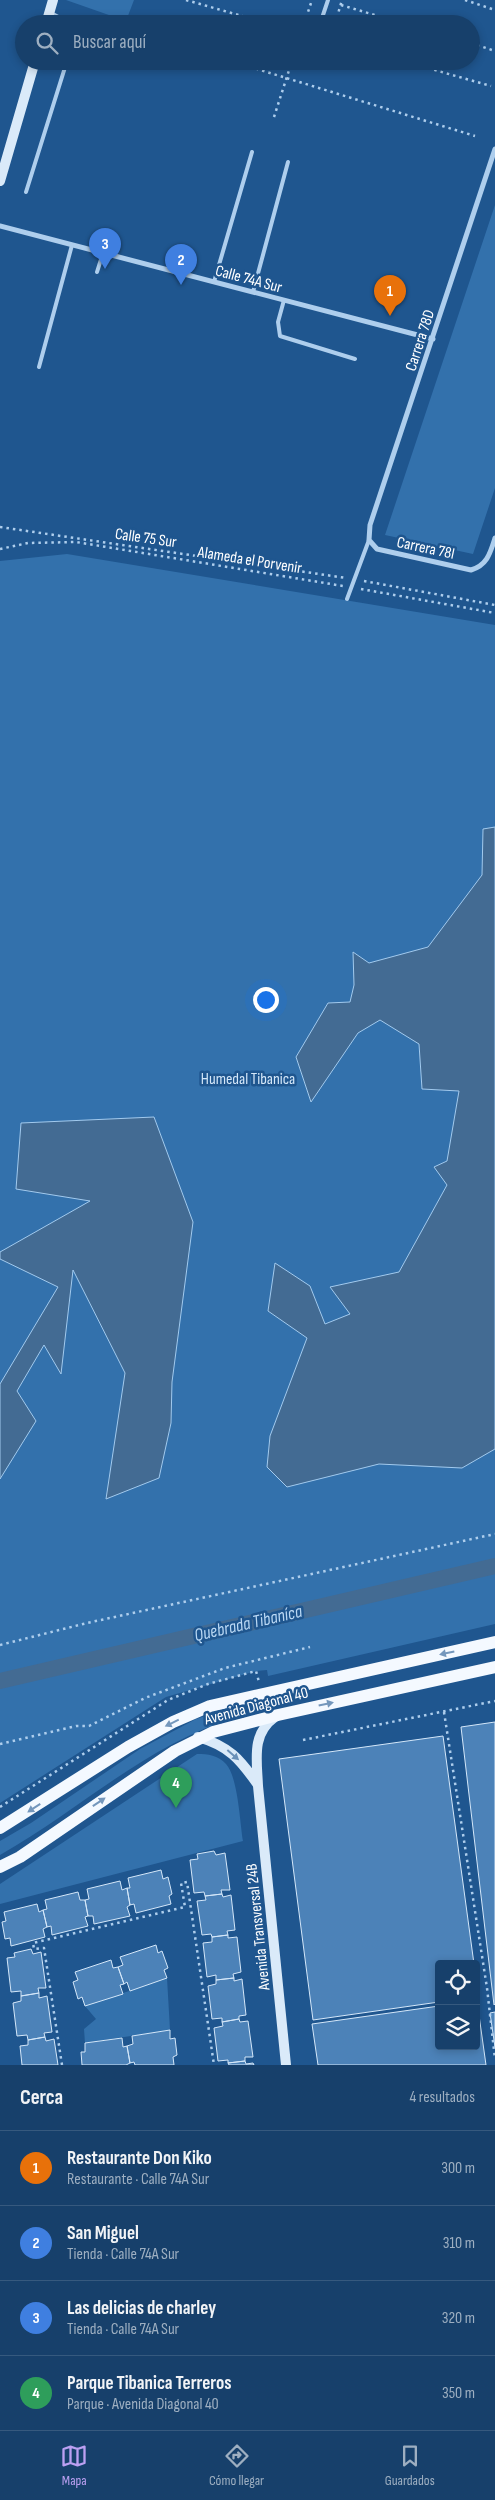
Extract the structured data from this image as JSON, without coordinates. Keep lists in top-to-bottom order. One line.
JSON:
{"streets":{"main road":["Avenida Diagonal 40"],"street":["Calle 74A Sur","Carrera 78D","Carrera 78I","Avenida Transversal 24B"],"path":["Calle 75 Sur","Alameda el Porvenir"]},"crossings":[["Calle 74A Sur","Carrera 78D"],["Carrera 78D","Carrera 78I"],["Avenida Diagonal 40","Avenida Transversal 24B"]],"water":["Quebrada Tibaníca"],"parks":["Humedal Tibanica"],"page":{"search":"Buscar aquí","pins":["3","2","1","4"],"heading":["Cerca","4 resultados"],"list":[{"mark":"1","name":"Restaurante Don Kiko","note":"Restaurante · Calle 74A Sur","value":"300 m"},{"mark":"2","name":"San Miguel","note":"Tienda · Calle 74A Sur","value":"310 m"},{"mark":"3","name":"Las delicias de charley","note":"Tienda · Calle 74A Sur","value":"320 m"},{"mark":"4","name":"Parque Tibanica Terreros","note":"Parque · Avenida Diagonal 40","value":"350 m"}],"nav":["Mapa","Cómo llegar","Guardados"]}}
